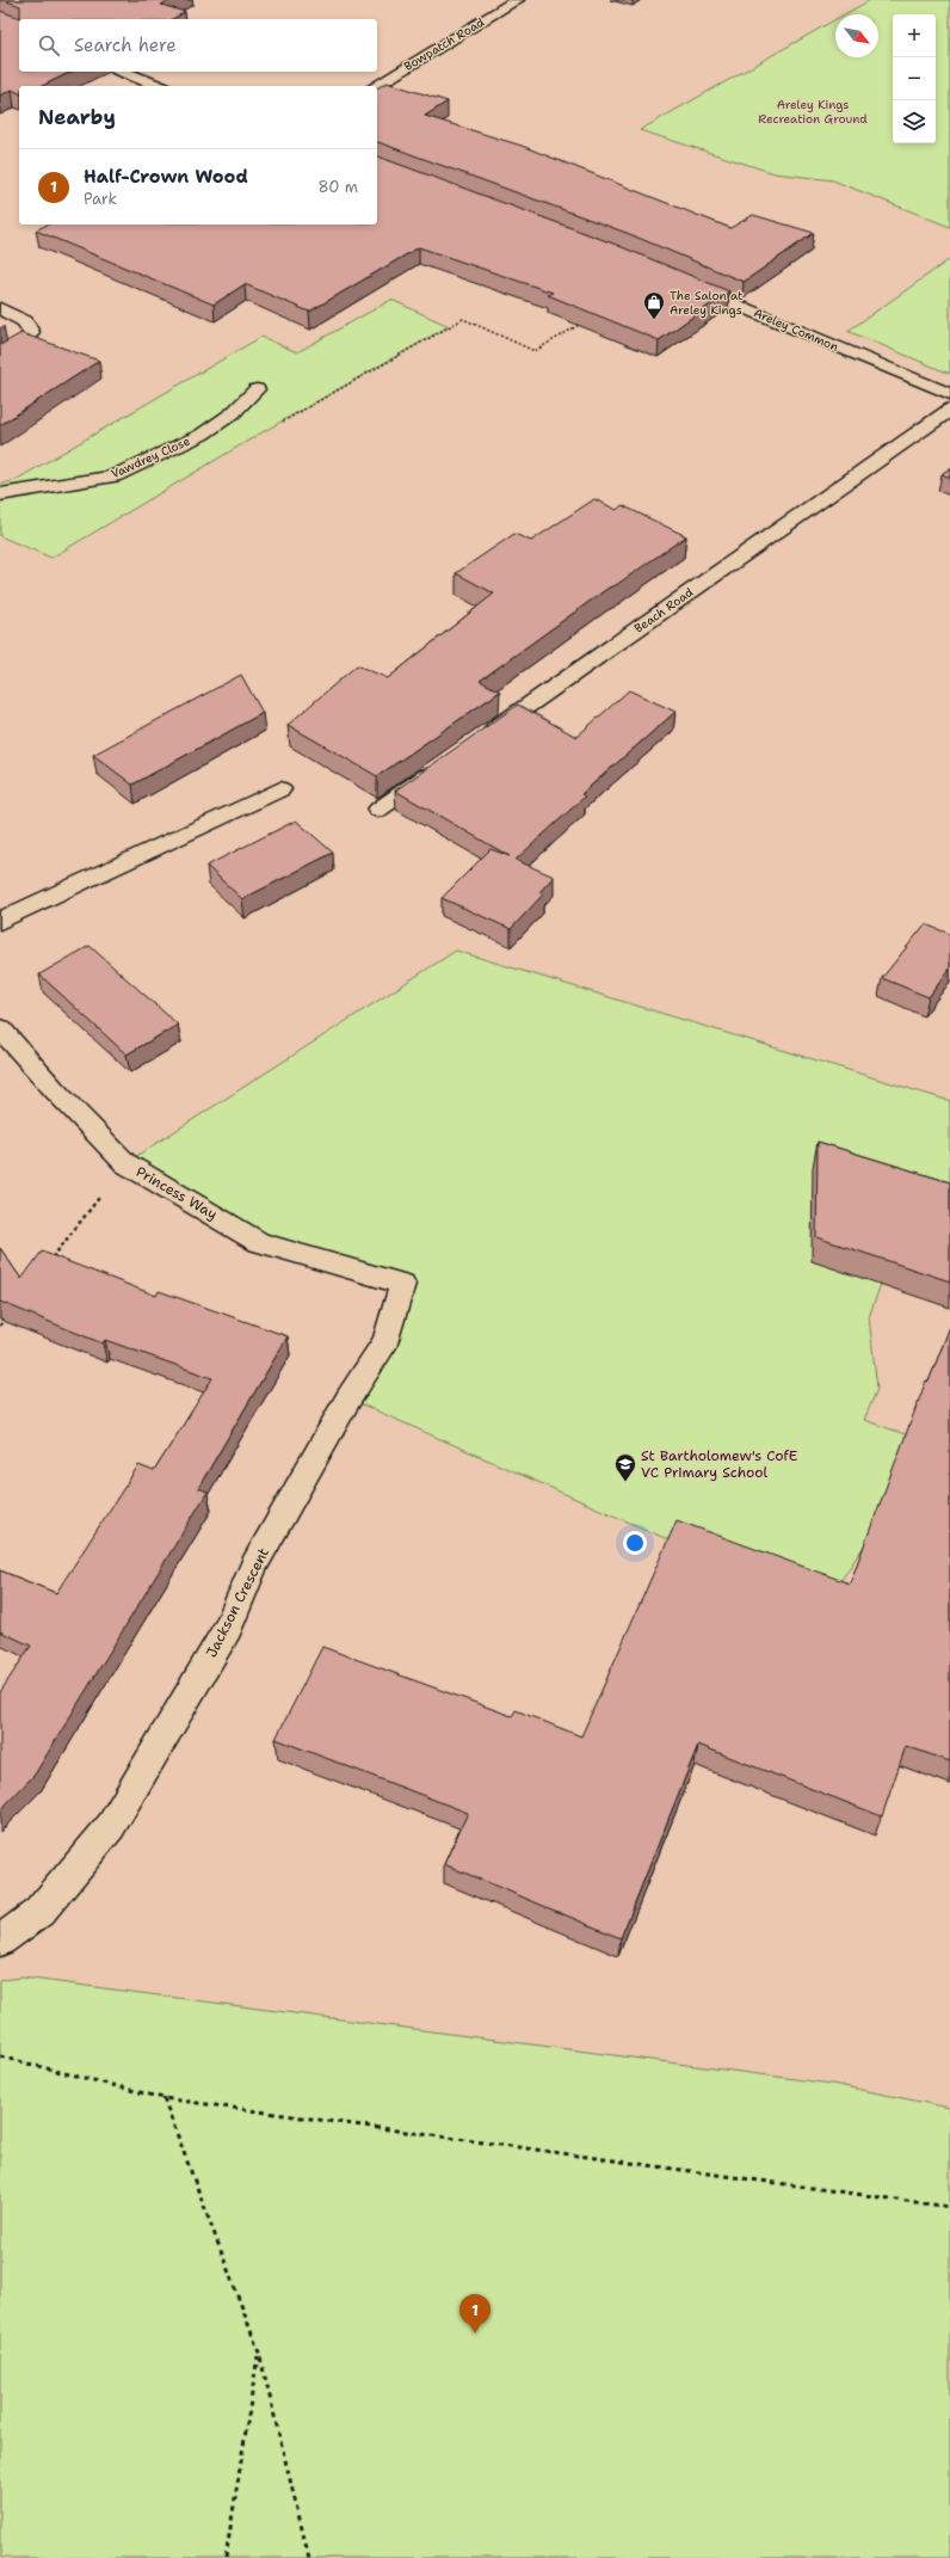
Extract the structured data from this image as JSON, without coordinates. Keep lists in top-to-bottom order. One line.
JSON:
{"streets":{"street":["Bowpatch Road","Areley Common","Vawdrey Close","Beach Road","Princess Way","Jackson Crescent"]},"crossings":[["Princess Way","Jackson Crescent"]],"parks":["Areley Kings Recreation Ground"],"places":{"shop":["The Salon at Areley Kings"],"school or university":["St Bartholomew's CofE VC Primary School"]},"north":"bottom right","page":{"map_buttons":["+","−"],"search":"Search here","heading":"Nearby","list":[{"mark":"1","name":"Half-Crown Wood","note":"Park","value":"80 m"}],"pins":"1"}}
